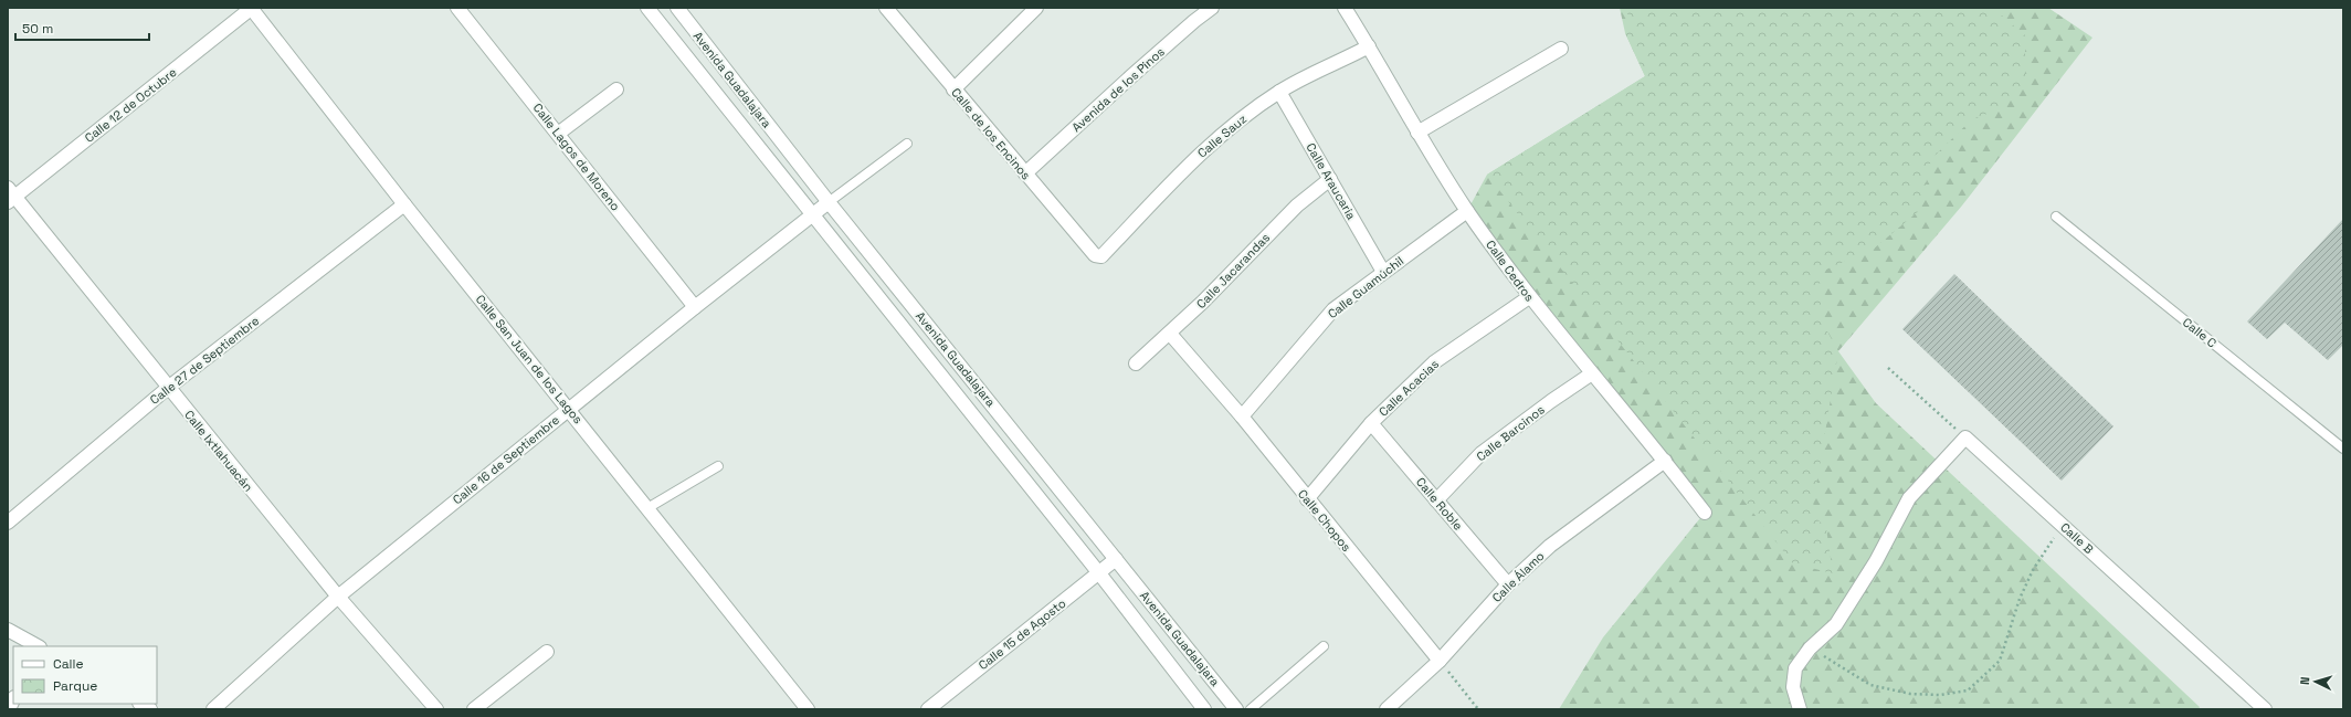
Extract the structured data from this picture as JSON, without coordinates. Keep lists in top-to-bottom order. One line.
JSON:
{"streets":{"street":["Avenida Guadalajara","Avenida de los Pinos","Calle 12 de Octubre","Calle de los Encinos","Calle Sauz","Calle Lagos de Moreno","Calle Araucaria","Calle Jacarandas","Calle Cedros","Calle Guamúchil","Calle San Juan de los Lagos","Calle 27 de Septiembre","Calle Acacias","Calle Barcinos","Calle Ixtlahuacán","Calle 16 de Septiembre","Calle Roble","Calle Chopos","Calle B","Calle Álamo","Calle 15 de Agosto"],"lane":["Calle C"]},"crossings":[["Avenida Guadalajara","Calle 16 de Septiembre"],["Avenida Guadalajara","Calle 15 de Agosto"],["Avenida de los Pinos","Calle de los Encinos"],["Calle 12 de Octubre","Calle San Juan de los Lagos"],["Calle 12 de Octubre","Calle Ixtlahuacán"],["Calle de los Encinos","Calle Sauz"],["Calle Sauz","Calle Araucaria"],["Calle Sauz","Calle Cedros"],["Calle Lagos de Moreno","Calle 16 de Septiembre"],["Calle Araucaria","Calle Jacarandas"],["Calle Araucaria","Calle Guamúchil"],["Calle Jacarandas","Calle Chopos"],["Calle Cedros","Calle Guamúchil"],["Calle Cedros","Calle Acacias"],["Calle Cedros","Calle Barcinos"],["Calle Cedros","Calle Álamo"],["Calle Guamúchil","Calle Chopos"],["Calle San Juan de los Lagos","Calle 27 de Septiembre"],["Calle San Juan de los Lagos","Calle 16 de Septiembre"],["Calle 27 de Septiembre","Calle Ixtlahuacán"],["Calle Acacias","Calle Roble"],["Calle Acacias","Calle Chopos"],["Calle Barcinos","Calle Roble"],["Calle Ixtlahuacán","Calle 16 de Septiembre"],["Calle Roble","Calle Álamo"],["Calle Chopos","Calle Álamo"]],"legend":["Calle","Parque"],"scale_bar":"50 m","north":"left"}
